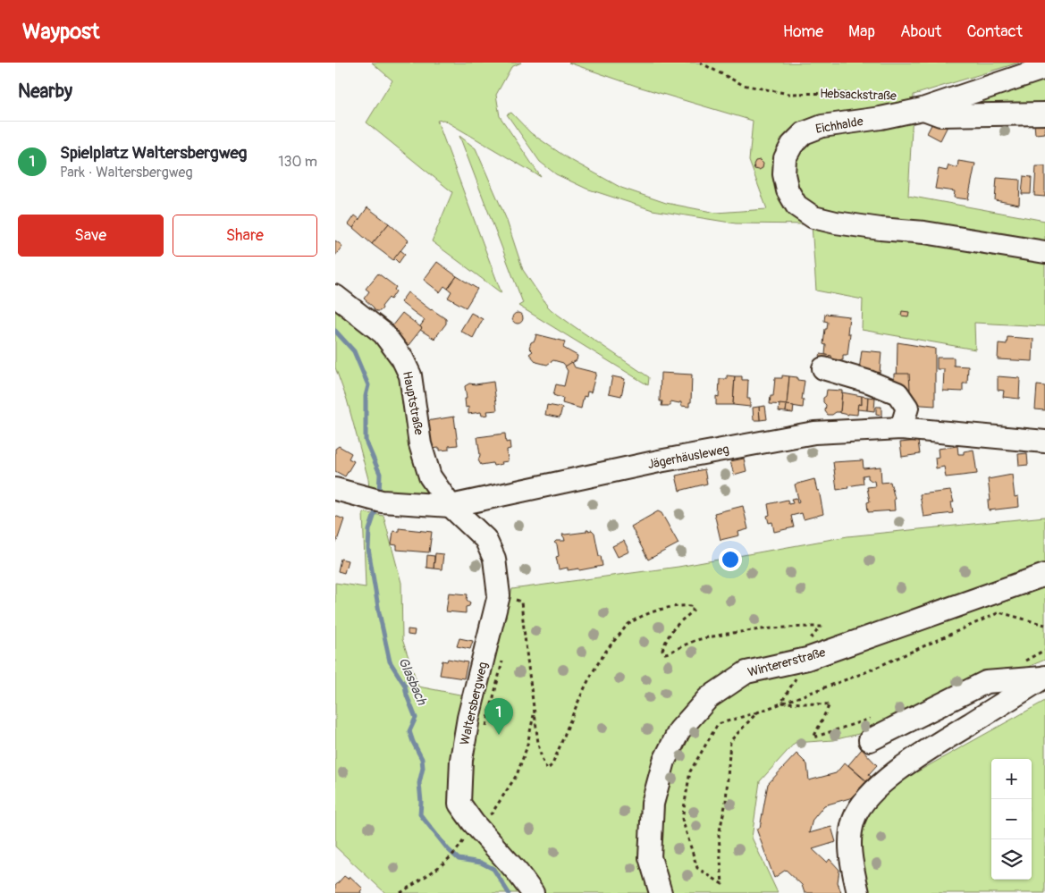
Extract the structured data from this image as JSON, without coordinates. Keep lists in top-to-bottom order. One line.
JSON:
{"streets":{"street":["Eichhalde","Hauptstraße","Jägerhäusleweg","Wintererstraße","Waltersbergweg"],"path":["Hebsackstraße"]},"crossings":[["Hauptstraße","Jägerhäusleweg"],["Hauptstraße","Waltersbergweg"],["Jägerhäusleweg","Waltersbergweg"]],"water":["Glasbach"],"page":{"header":"Waypost","nav":["Home","Map","About","Contact"],"heading":"Nearby","list":[{"mark":"1","name":"Spielplatz Waltersbergweg","note":"Park · Waltersbergweg","value":"130 m"}],"buttons":["Save","Share"],"pins":"1","map_buttons":["+","−"]}}
